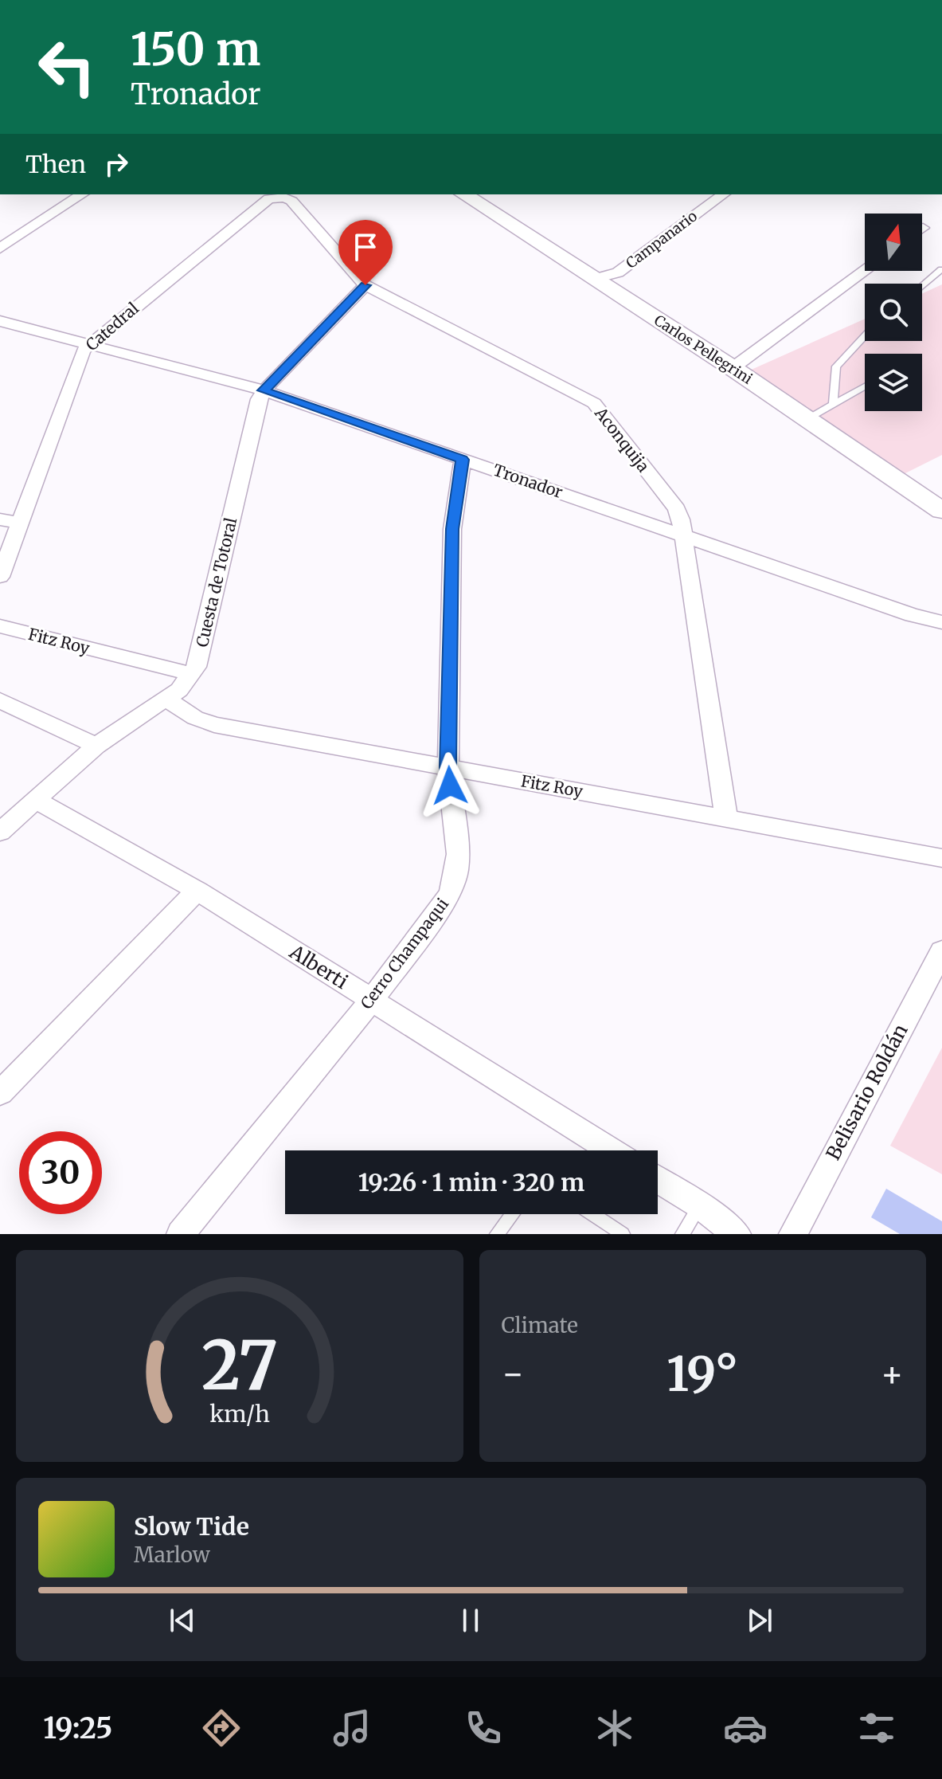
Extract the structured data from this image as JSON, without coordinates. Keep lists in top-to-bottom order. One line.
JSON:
{"streets":{"main road":["Carlos Pellegrini"],"street":["Campanario","Catedral","Aconquija","Tronador","Cuesta de Totoral","Fitz Roy","Cerro Champaqui","Alberti","Belisario Roldán"]},"crossings":[["Campanario","Carlos Pellegrini"],["Catedral","Aconquija"],["Catedral","Tronador"],["Aconquija","Tronador"],["Aconquija","Cuesta de Totoral"],["Aconquija","Fitz Roy"],["Tronador","Cuesta de Totoral"],["Tronador","Cerro Champaqui"],["Cuesta de Totoral","Fitz Roy"],["Cuesta de Totoral","Alberti"],["Fitz Roy","Cerro Champaqui"],["Cerro Champaqui","Alberti"]],"north":"top","page":{"turn":["150 m","Tronador"],"then":"Then","limit":"30","trip":"19:26 · 1 min · 320 m","tile":"Climate","heat":["−","19°","+"],"song":["Slow Tide","Marlow"],"tabs":"19:25","gauge":["27","km/h"]}}
